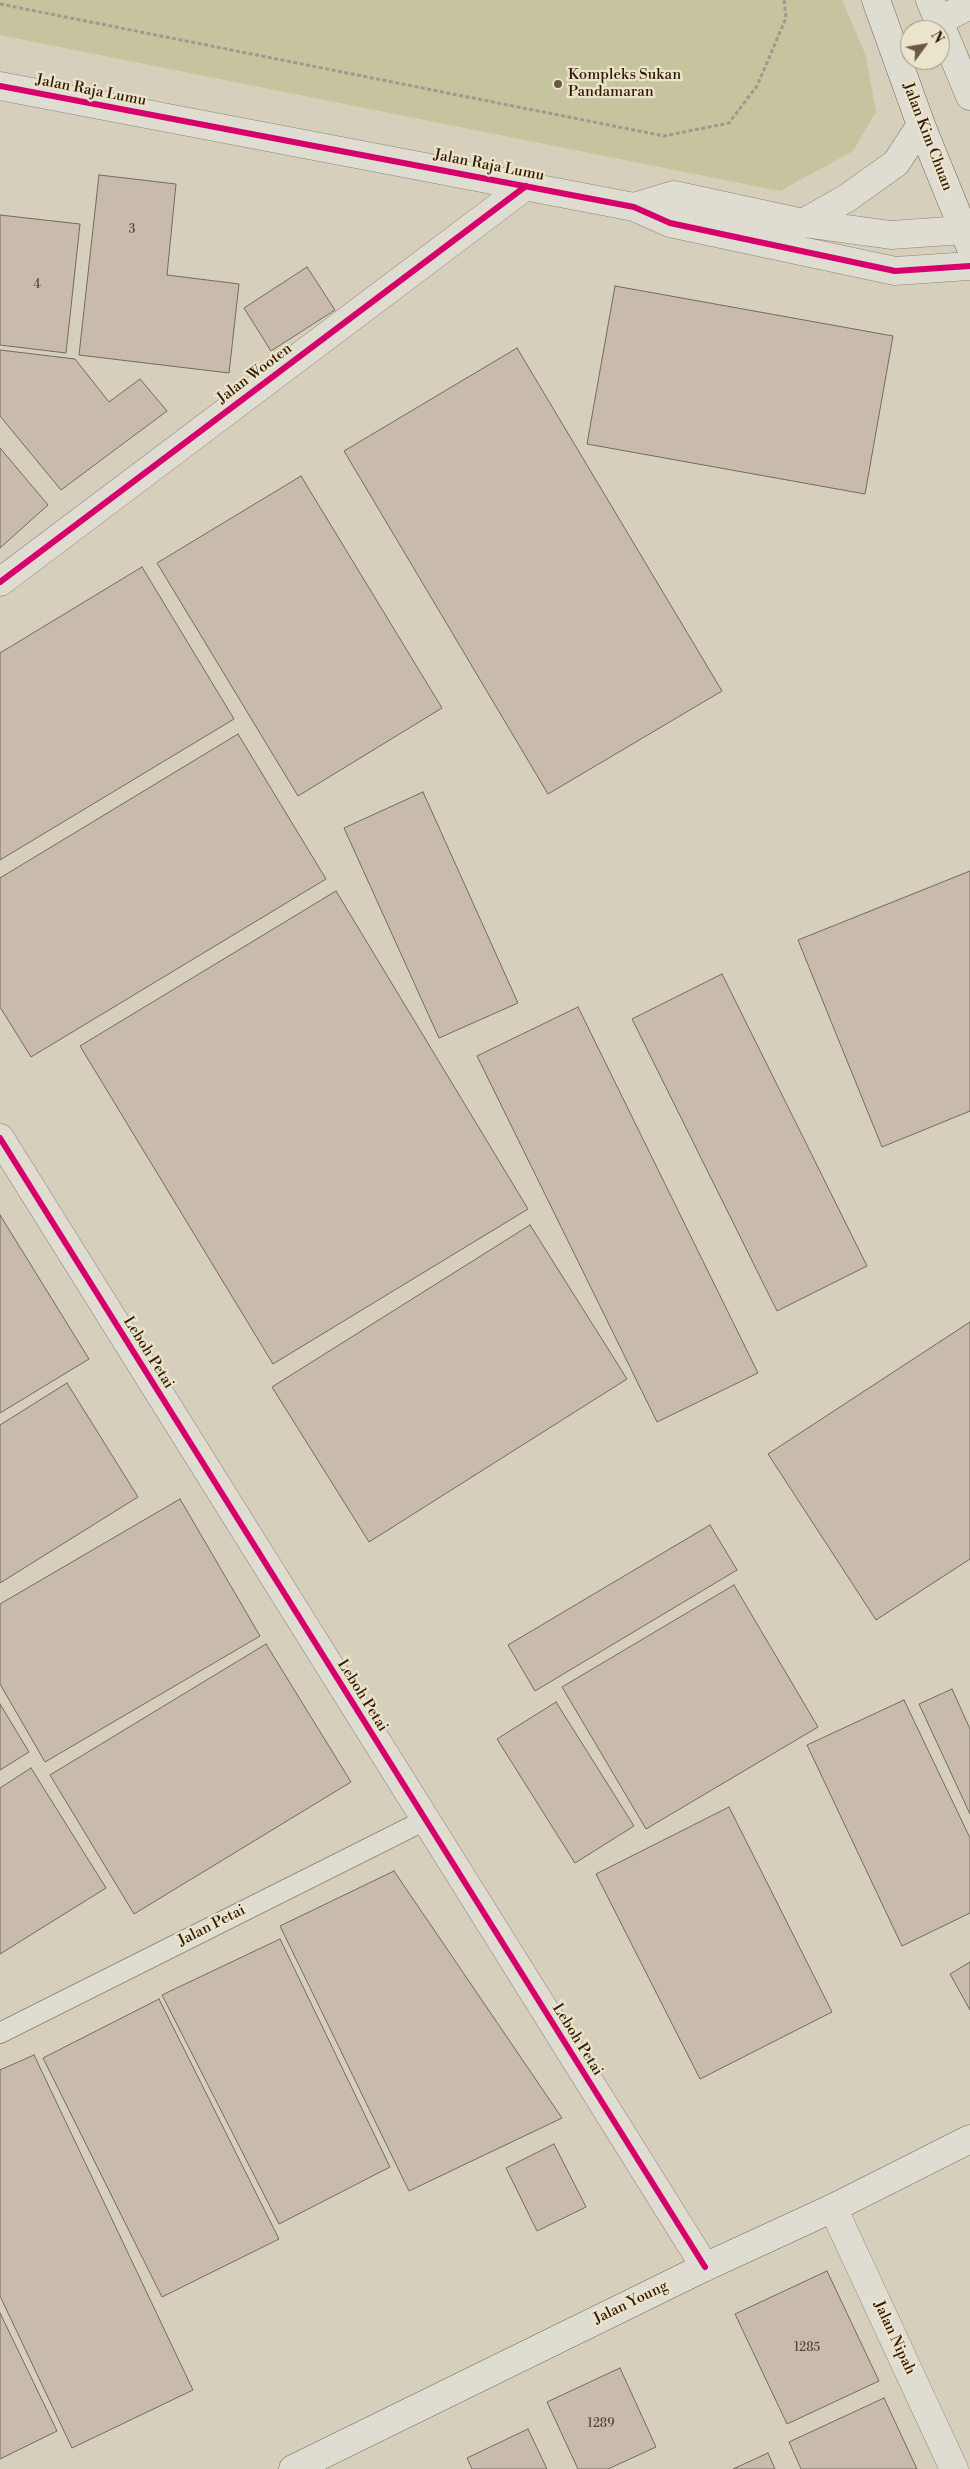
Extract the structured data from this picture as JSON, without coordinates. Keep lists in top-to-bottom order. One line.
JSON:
{"streets":{"street":["Jalan Raja Lumu","Jalan Kim Chuan","Jalan Wooten","Leboh Petai","Jalan Young","Jalan Nipah"],"lane":["Jalan Petai"]},"crossings":[["Jalan Raja Lumu","Jalan Kim Chuan"],["Jalan Raja Lumu","Jalan Wooten"],["Leboh Petai","Jalan Petai"],["Leboh Petai","Jalan Young"],["Jalan Young","Jalan Nipah"]],"places":["Kompleks Sukan Pandamaran"],"house_numbers":["3","4","1285","1289"],"north":"top right"}
